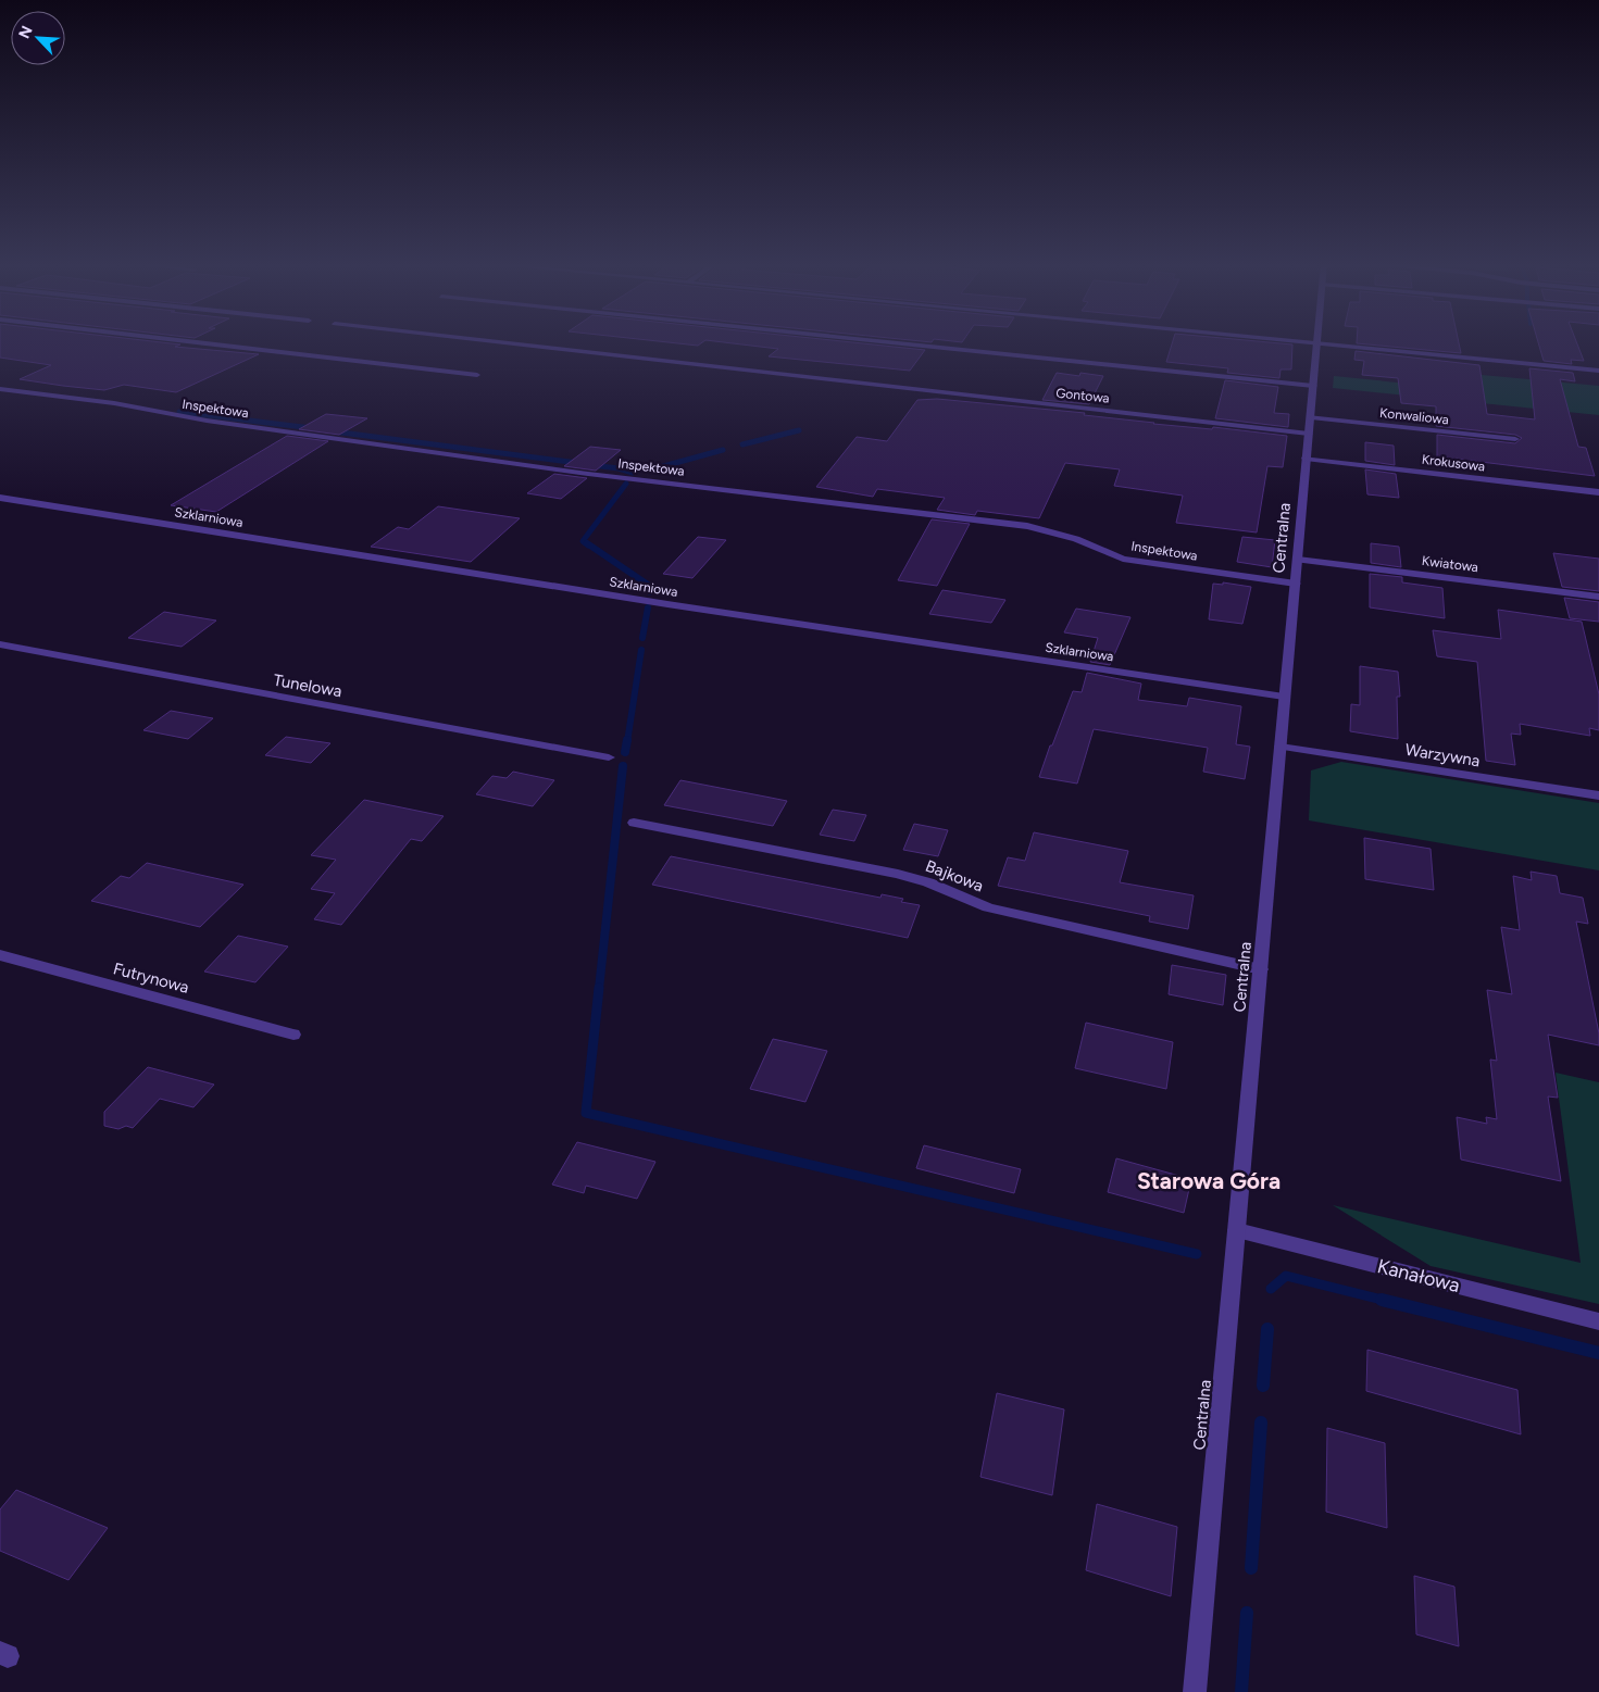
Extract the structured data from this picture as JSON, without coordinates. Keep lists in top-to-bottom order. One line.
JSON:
{"streets":{"street":["Gontowa","Inspektowa","Konwaliowa","Krokusowa","Szklarniowa","Centralna","Kwiatowa","Tunelowa","Warzywna","Bajkowa","Futrynowa","Kanałowa"]},"crossings":[["Gontowa","Centralna"],["Inspektowa","Centralna"],["Konwaliowa","Centralna"],["Krokusowa","Centralna"],["Szklarniowa","Centralna"],["Centralna","Kwiatowa"],["Centralna","Warzywna"],["Centralna","Bajkowa"],["Centralna","Kanałowa"]],"districts":["Starowa Góra"],"north":"top left"}
